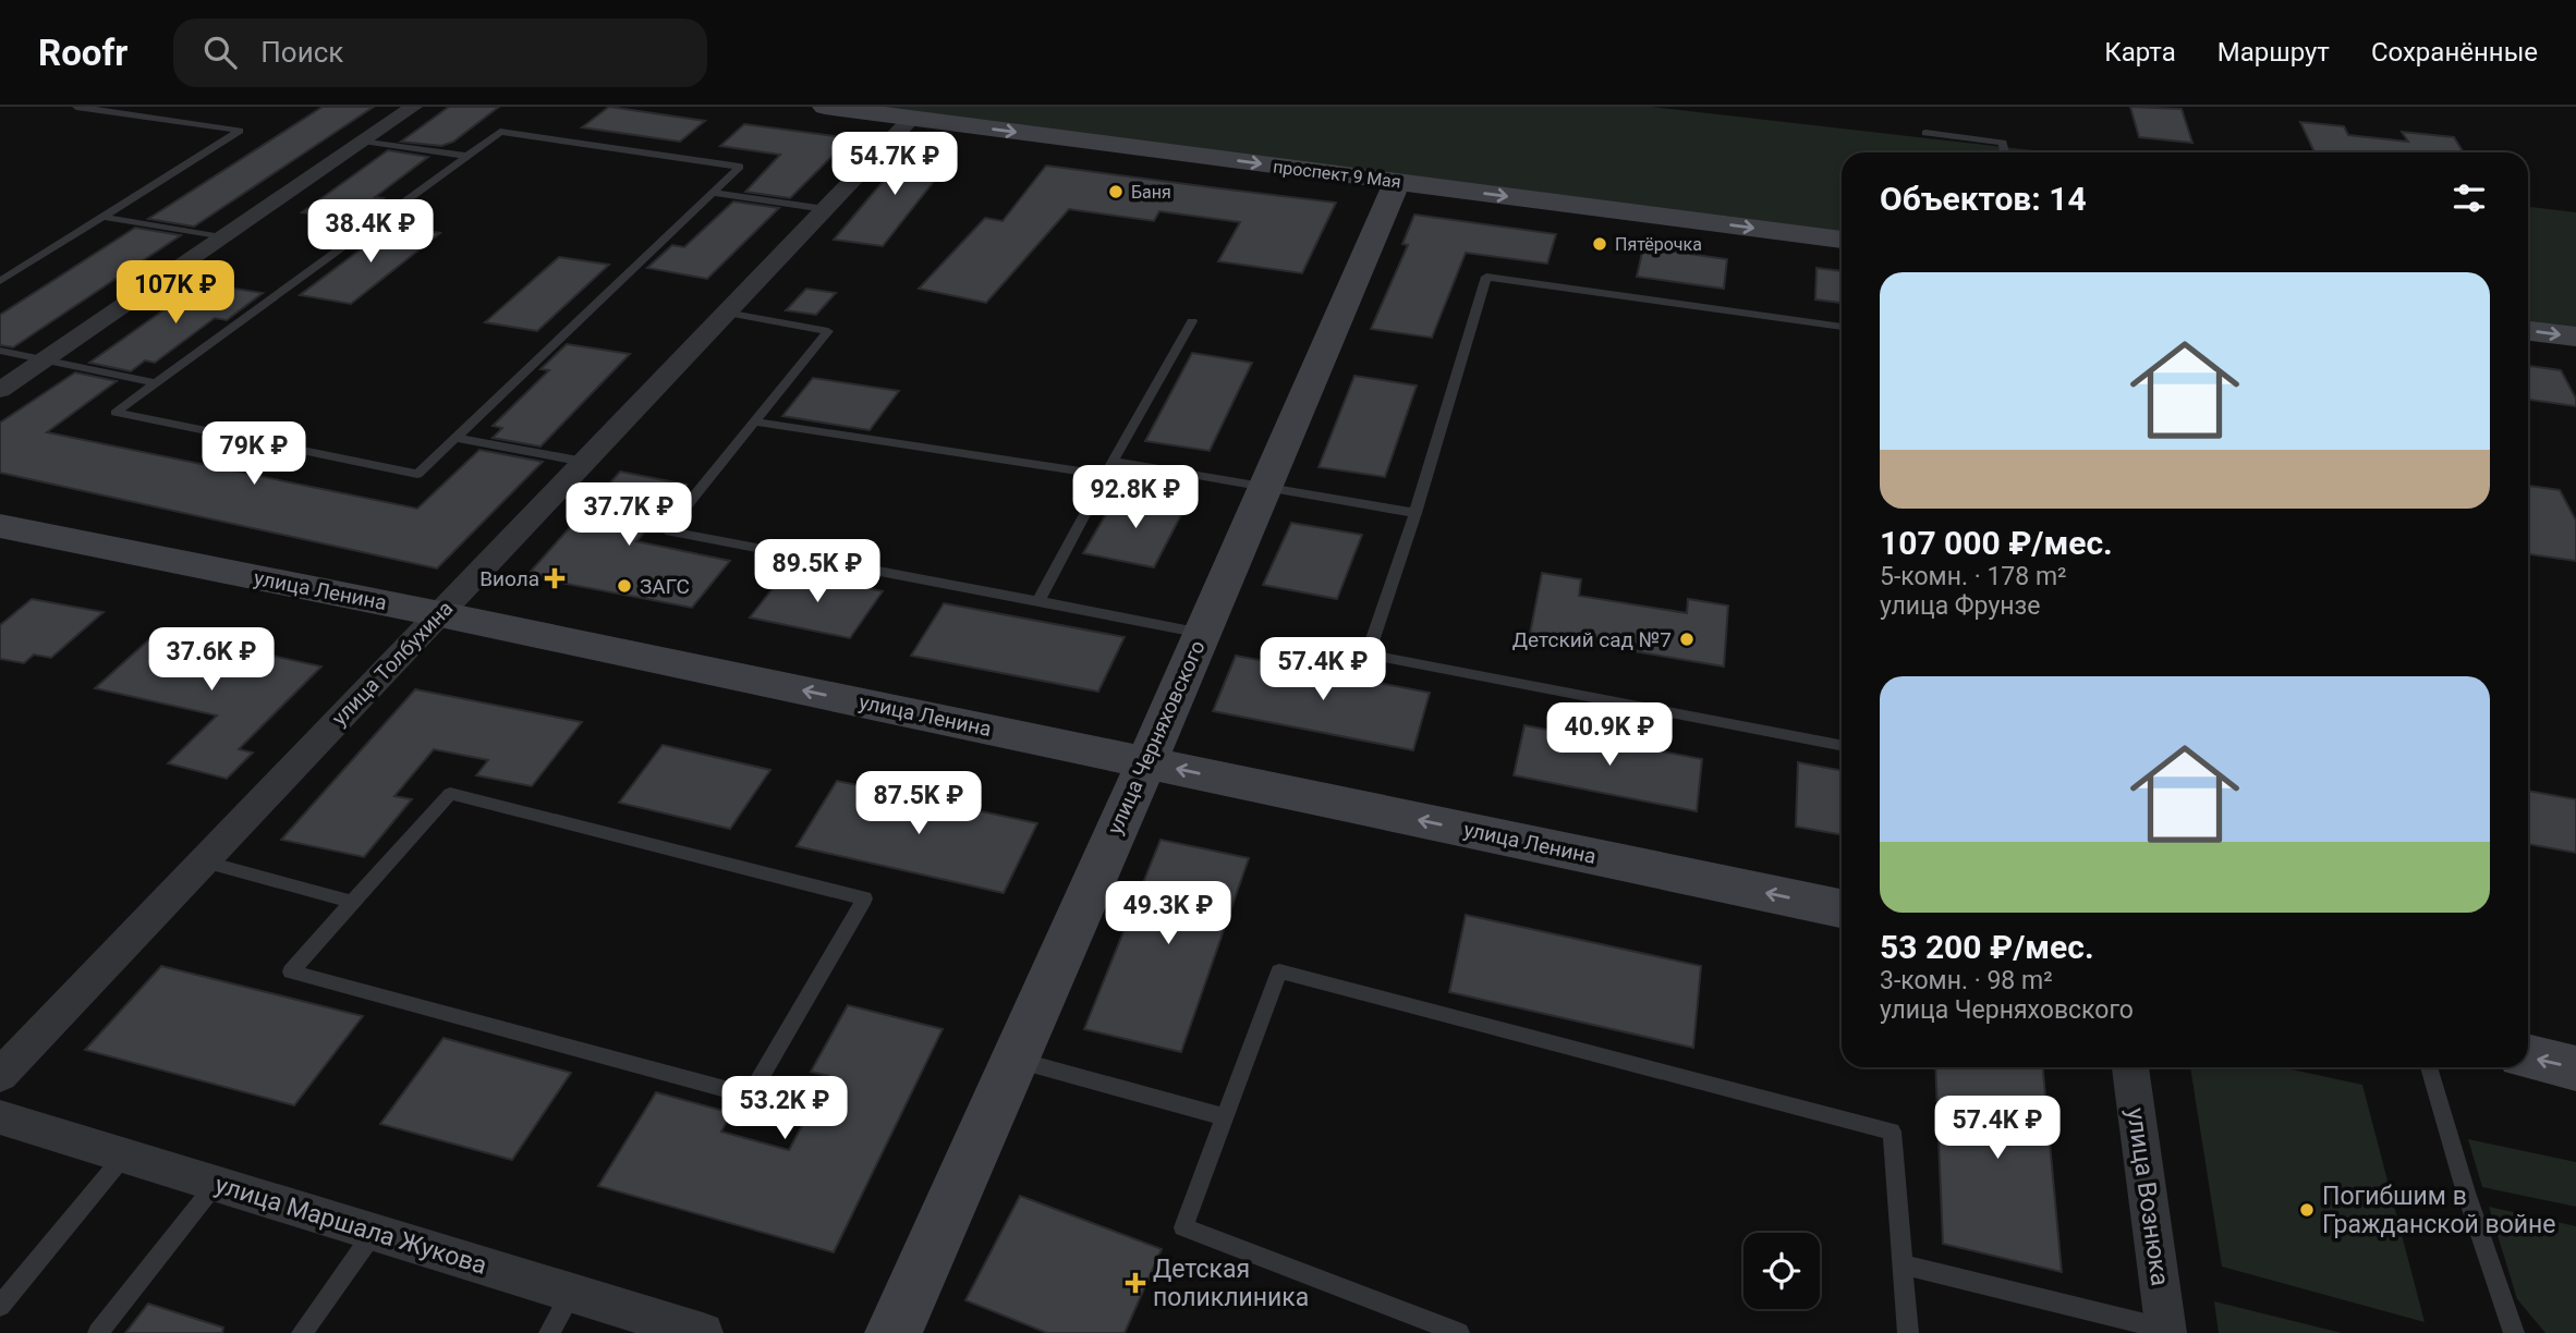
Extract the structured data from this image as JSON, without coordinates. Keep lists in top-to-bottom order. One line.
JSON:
{"streets":{"street":["проспект 9 Мая","улица Ленина","улица Толбухина","улица Черняховского","улица Вознюка","улица Маршала Жукова"]},"crossings":[["проспект 9 Мая","улица Толбухина"],["проспект 9 Мая","улица Черняховского"],["улица Ленина","улица Толбухина"],["улица Ленина","улица Черняховского"]],"one_way":["проспект 9 Мая","улица Ленина"],"places":{"other":["Баня","Пятёрочка","ЗАГС","Детский сад №7","Погибшим в Гражданской войне"],"health":["Виола","Детская поликлиника"]},"page":{"header":"Roofr","search":"Поиск","nav":["Карта","Маршрут","Сохранённые"],"price":["54.7K ₽","38.4K ₽","107K ₽","79K ₽","92.8K ₽","37.7K ₽","89.5K ₽","37.6K ₽","57.4K ₽","40.9K ₽","87.5K ₽","49.3K ₽","53.2K ₽","57.4K ₽"],"heading":"Объектов: 14","list":[{"name":"107 000 ₽/мес.","note":"5-комн. · 178 m² · улица Фрунзе"},{"name":"53 200 ₽/мес.","note":"3-комн. · 98 m² · улица Черняховского"}]}}
